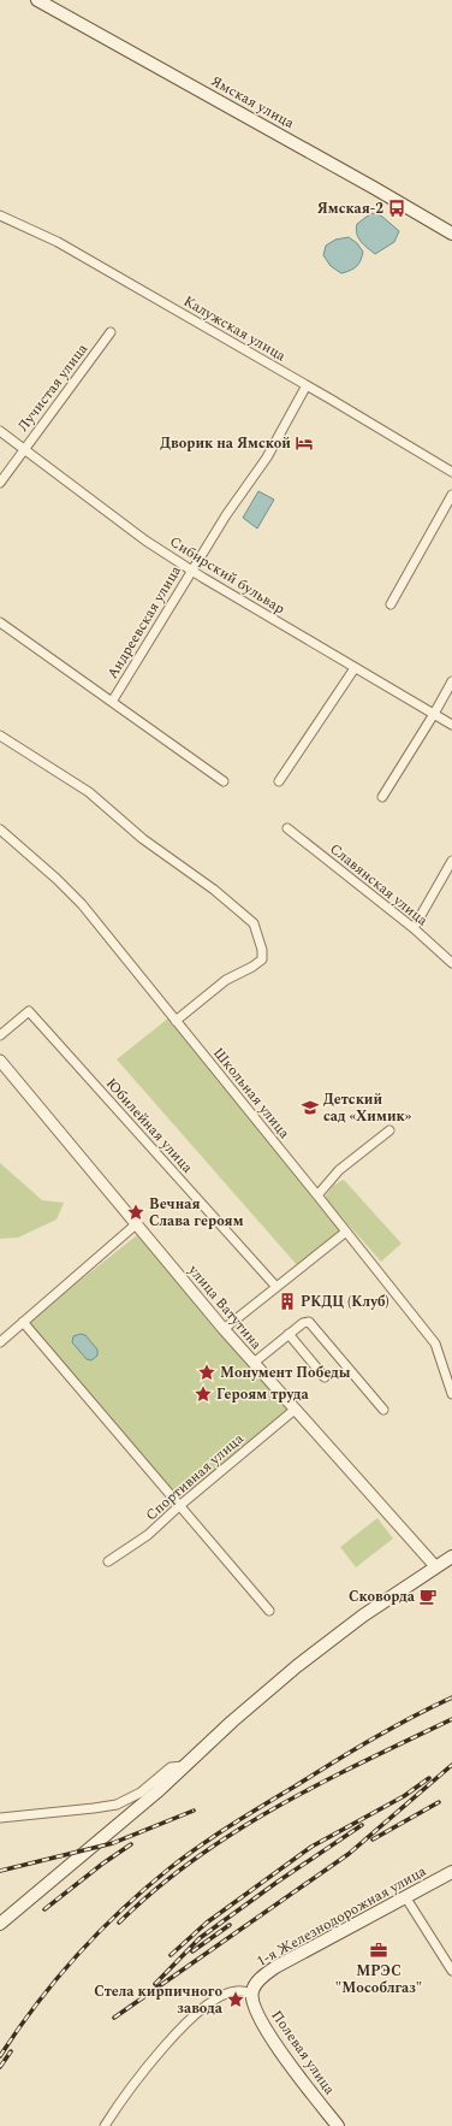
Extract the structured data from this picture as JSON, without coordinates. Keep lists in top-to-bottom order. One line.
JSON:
{"streets":{"main road":["Ямская улица","1-я Железнодорожная улица","Полевая улица"],"street":["Калужская улица","Лучистая улица","Сибирский бульвар","Андреевская улица","Славянская улица","Школьная улица","Юбилейная улица","улица Ватутина","Спортивная улица"]},"crossings":[["Калужская улица","Андреевская улица"],["Лучистая улица","Сибирский бульвар"],["Сибирский бульвар","Андреевская улица"],["улица Ватутина","Спортивная улица"],["1-я Железнодорожная улица","Полевая улица"]],"places":{"bus stop":["Ямская-2"],"hotel":["Дворик на Ямской"],"school or university":["Детский сад «Химик»"],"place":["Вечная Слава героям","Монумент Победы","Героям труда","Стела кирпичного завода"],"building":["РКДЦ (Клуб)"],"cafe":["Сковорда"],"office":["МРЭС \"Мособлгаз\""]}}
